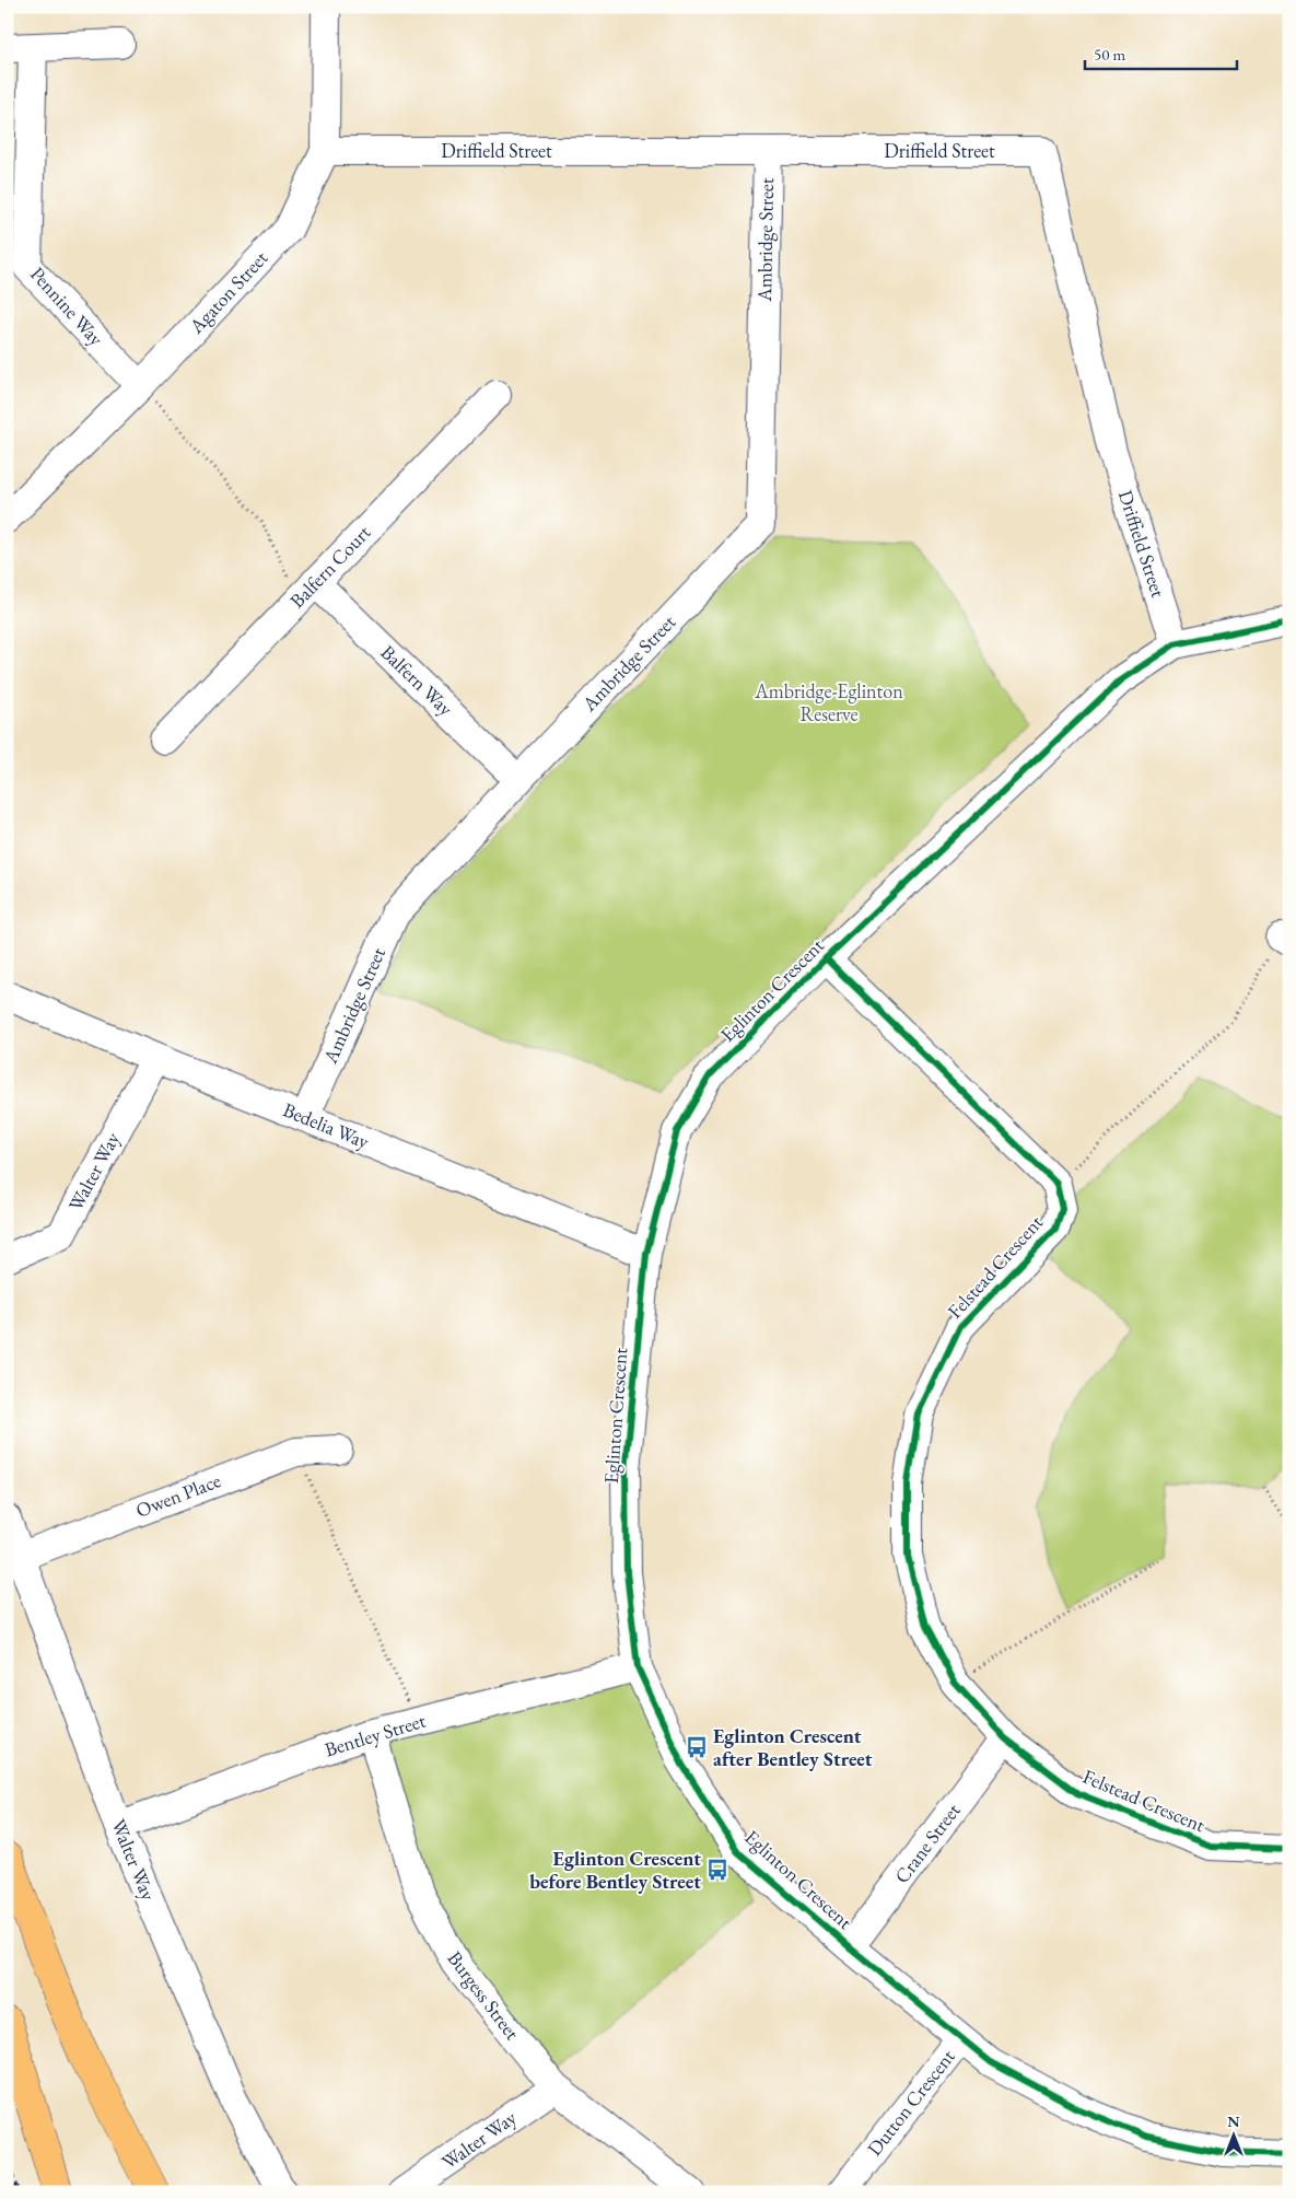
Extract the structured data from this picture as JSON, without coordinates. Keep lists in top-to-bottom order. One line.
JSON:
{"streets":{"street":["Driffield Street","Ambridge Street","Agaton Street","Pennine Way","Balfern Court","Balfern Way","Eglinton Crescent","Bedelia Way","Walter Way","Felstead Crescent","Owen Place","Bentley Street","Crane Street","Burgess Street","Dutton Crescent"]},"crossings":[["Driffield Street","Ambridge Street"],["Driffield Street","Agaton Street"],["Driffield Street","Eglinton Crescent"],["Ambridge Street","Balfern Way"],["Ambridge Street","Bedelia Way"],["Agaton Street","Pennine Way"],["Balfern Court","Balfern Way"],["Eglinton Crescent","Bedelia Way"],["Eglinton Crescent","Bentley Street"],["Eglinton Crescent","Crane Street"],["Eglinton Crescent","Dutton Crescent"],["Bedelia Way","Walter Way"],["Walter Way","Owen Place"],["Walter Way","Bentley Street"],["Walter Way","Burgess Street"],["Felstead Crescent","Crane Street"],["Bentley Street","Burgess Street"]],"parks":["Ambridge-Eglinton Reserve"],"places":{"bus stop":["Eglinton Crescent after Bentley Street","Eglinton Crescent before Bentley Street"]},"scale_bar":"50 m","north":"top"}
